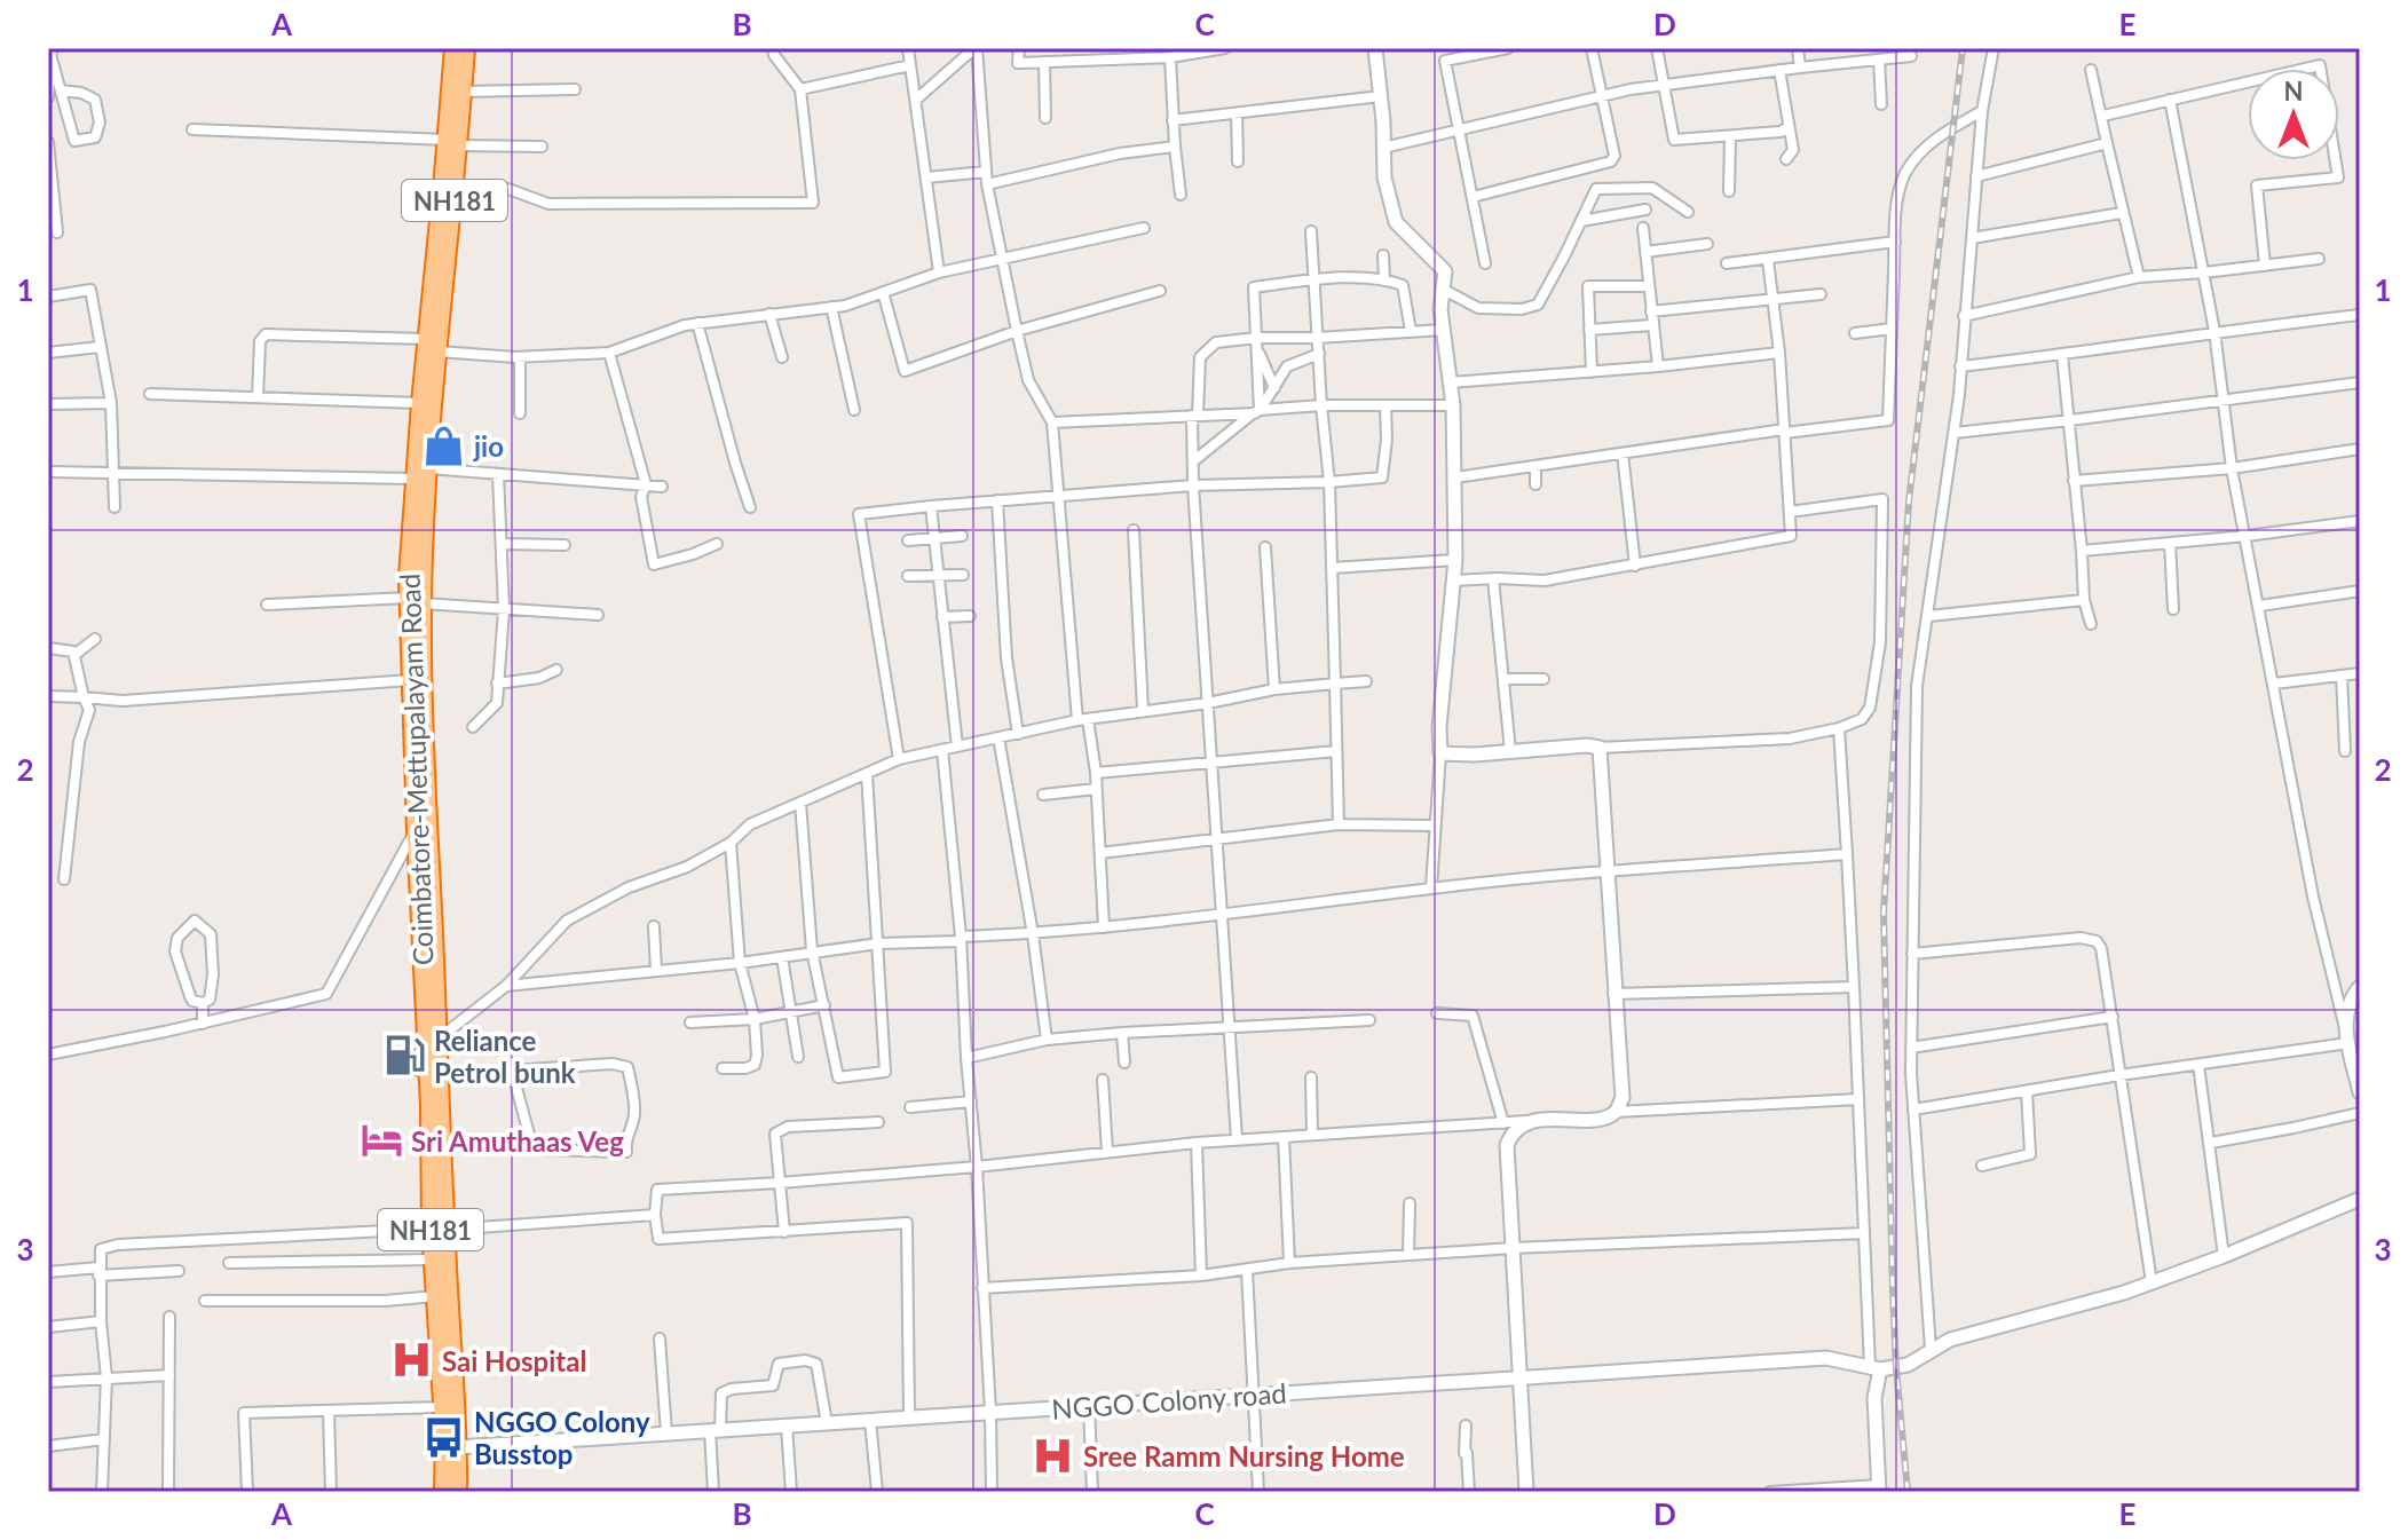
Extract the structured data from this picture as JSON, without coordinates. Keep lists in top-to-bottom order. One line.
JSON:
{"streets":{"highway":["NH181","Coimbatore-Mettupalayam Road"],"street":["NGGO Colony road"]},"crossings":[["NH181","Coimbatore-Mettupalayam Road"],["NH181","NGGO Colony road"]],"places":{"shop":["jio"],"fuel station":["Reliance Petrol bunk"],"hotel":["Sri Amuthaas Veg"],"hospital":["Sai Hospital","Sree Ramm Nursing Home"],"bus stop":["NGGO Colony Busstop"]},"north":"top","grid":{"columns":["A","B","C","D","E"],"rows":["1","2","3"]}}
